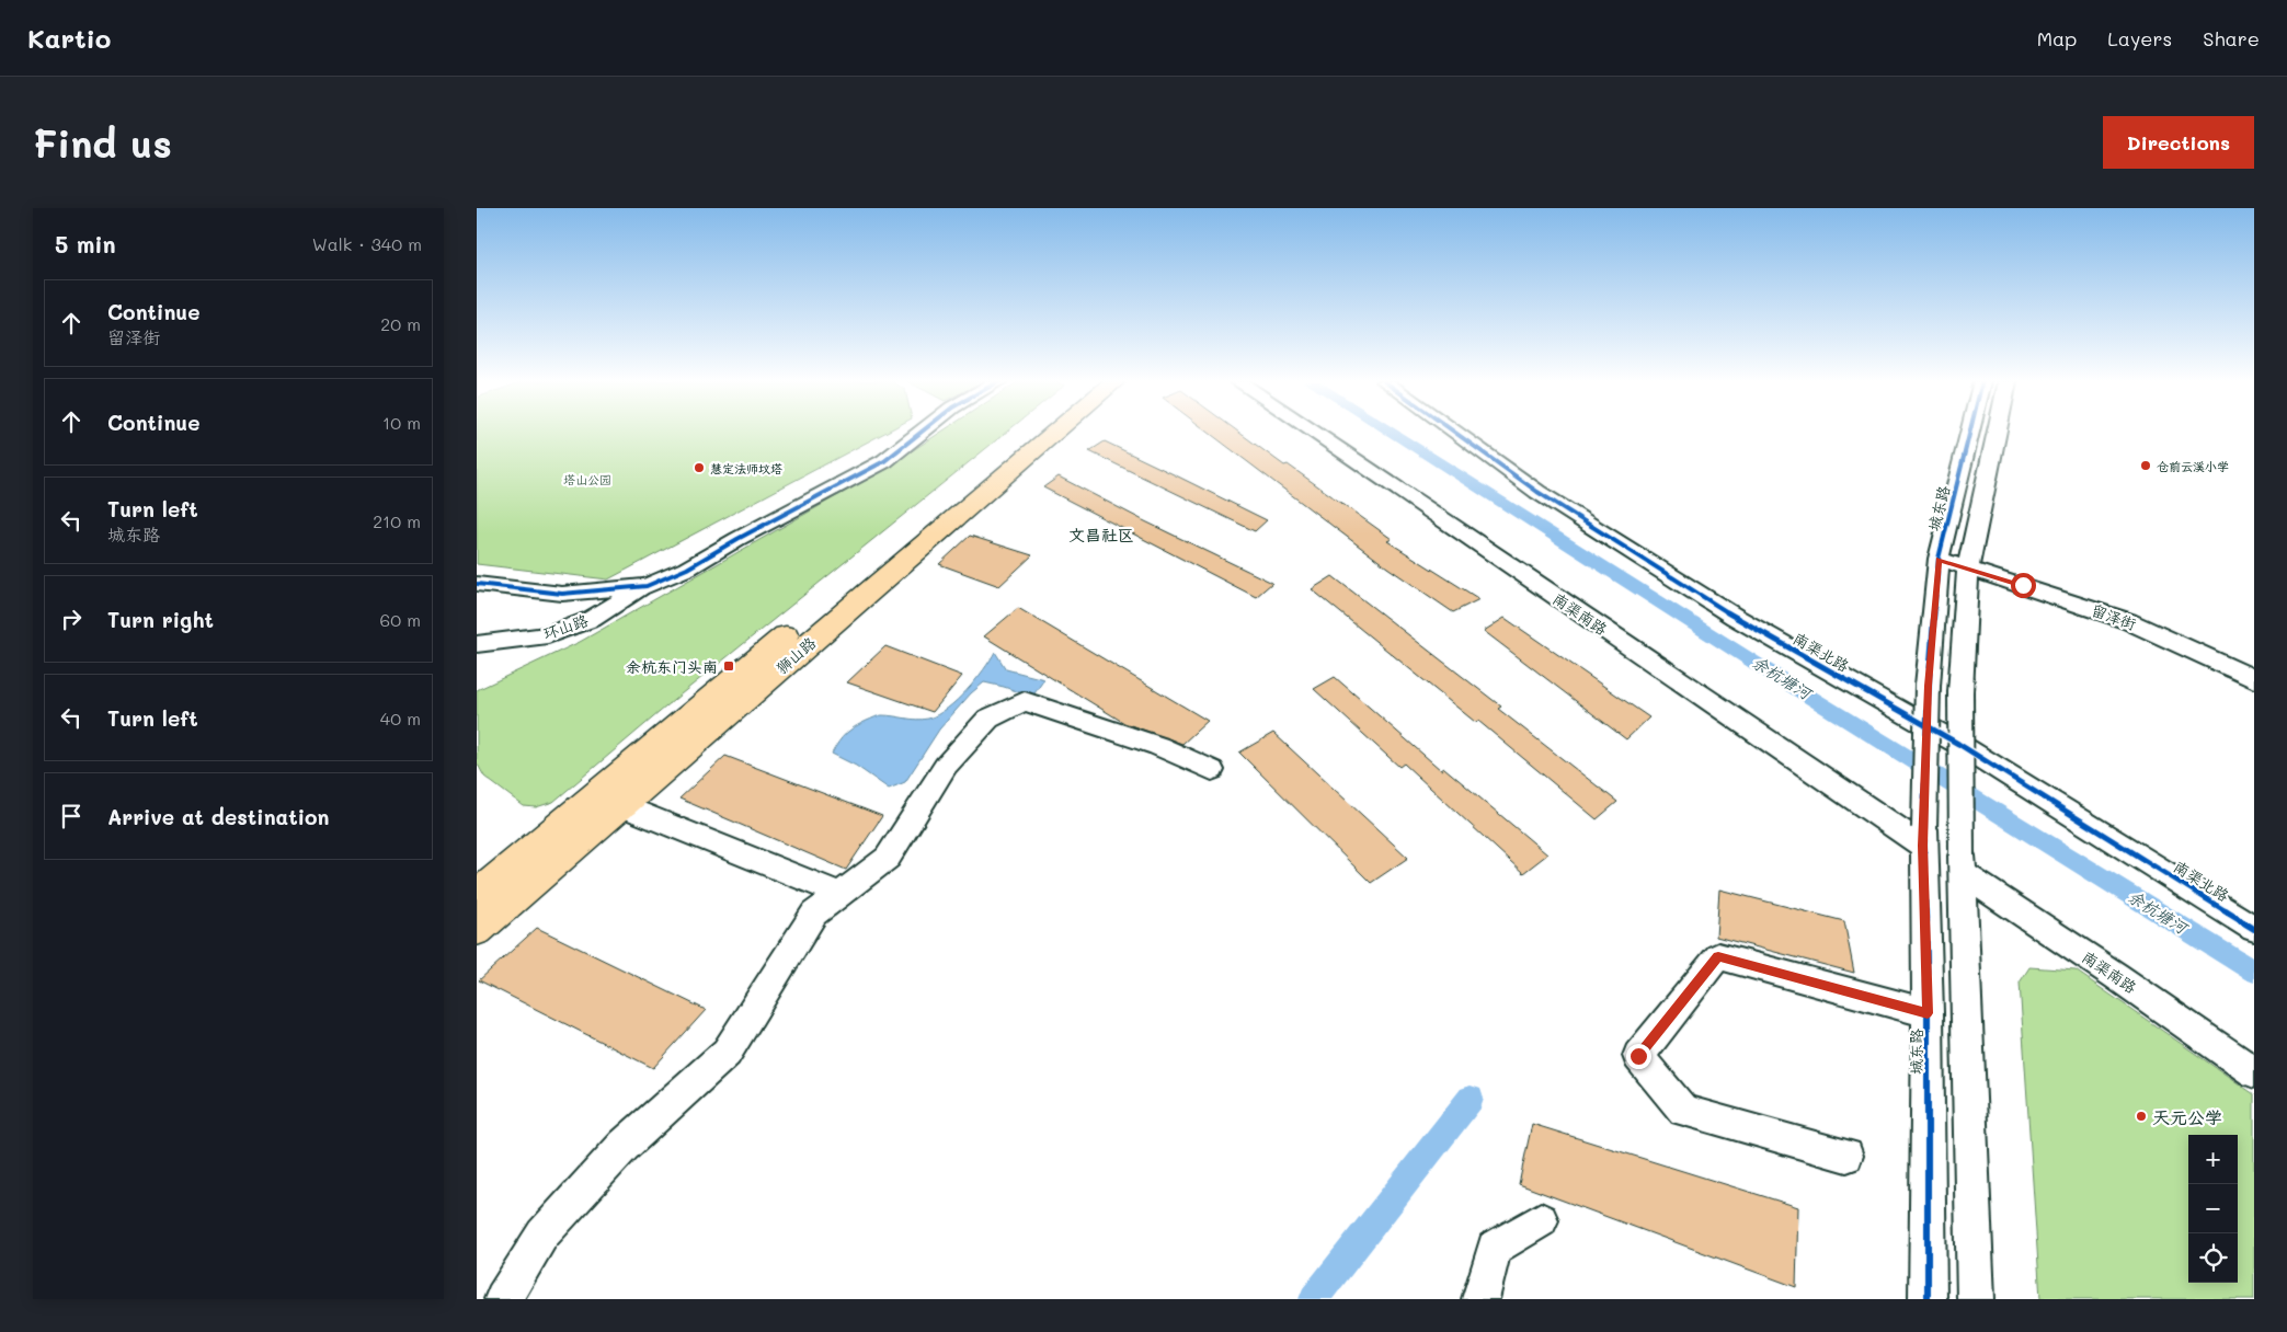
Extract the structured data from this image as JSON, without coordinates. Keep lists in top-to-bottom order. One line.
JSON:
{"streets":{"main road":["狮山路"],"street":["城东路","南渠南路","留泽街","环山路","南渠北路"]},"crossings":[["城东路","南渠南路"],["城东路","留泽街"]],"districts":["文昌社区"],"water":["余杭塘河"],"parks":["塔山公园"],"places":{"other":["仓前云溪小学","慧定法师坟塔","天元公学"],"transit":["余杭东门头南"]},"page":{"header":"Kartio","nav":["Map","Layers","Share"],"buttons":"Directions","title":"Find us","heading":["5 min","Walk · 340 m"],"list":[["Continue","留泽街","20 m"],["Continue","10 m"],["Turn left","城东路","210 m"],["Turn right","60 m"],["Turn left","40 m"],"Arrive at destination"],"map_buttons":["+","−"]}}
